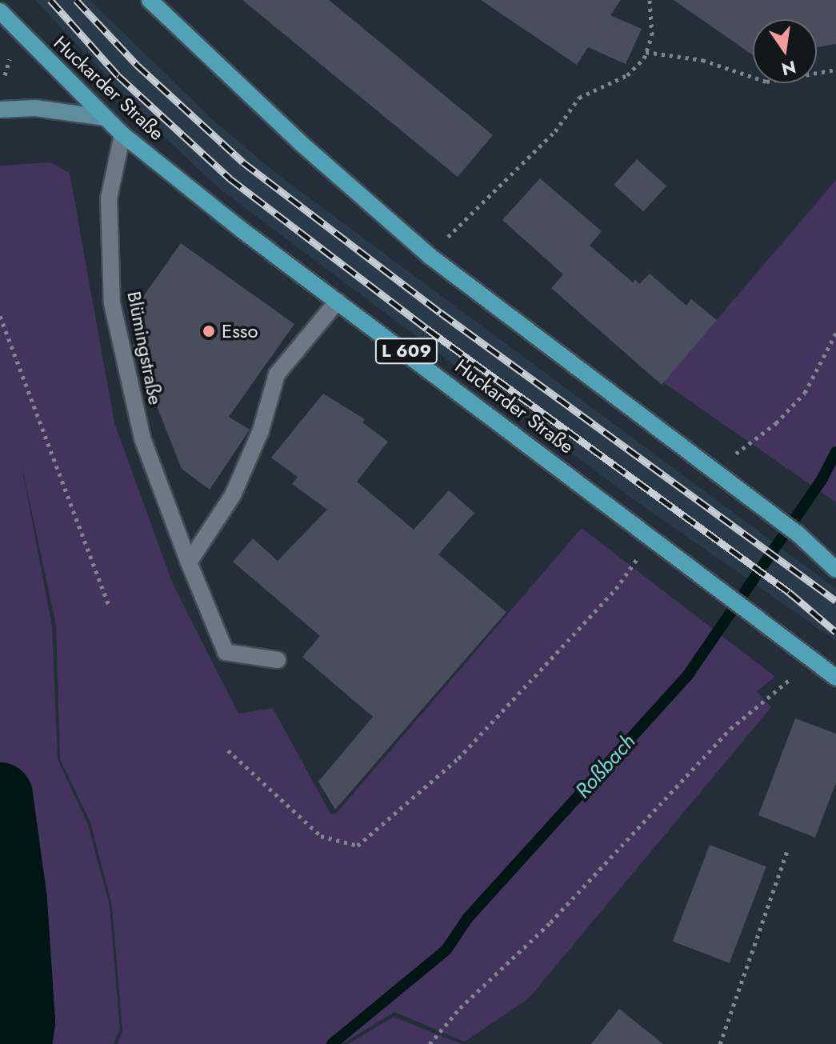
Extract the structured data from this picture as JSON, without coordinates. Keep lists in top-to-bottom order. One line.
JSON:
{"streets":{"main road":["Huckarder Straße","L 609"],"street":["Blümingstraße"]},"crossings":[["Huckarder Straße","Blümingstraße"]],"water":["Roßbach"],"places":["Esso"],"north":"bottom"}
